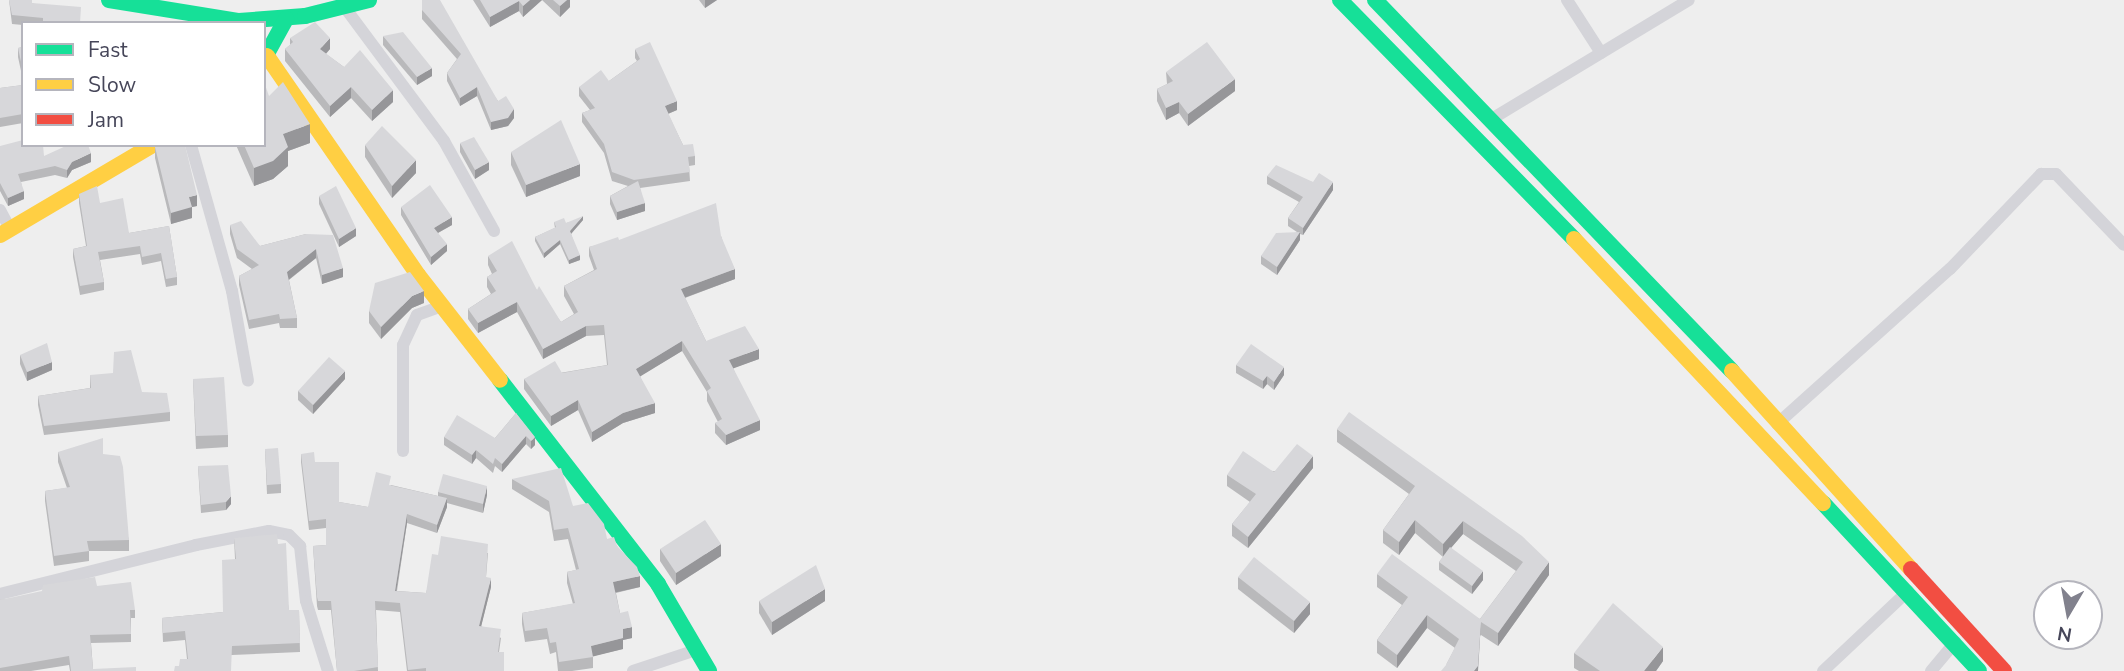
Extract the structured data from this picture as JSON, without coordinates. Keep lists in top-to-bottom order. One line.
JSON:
{"legend":["Fast","Slow","Jam"],"north":"bottom"}
